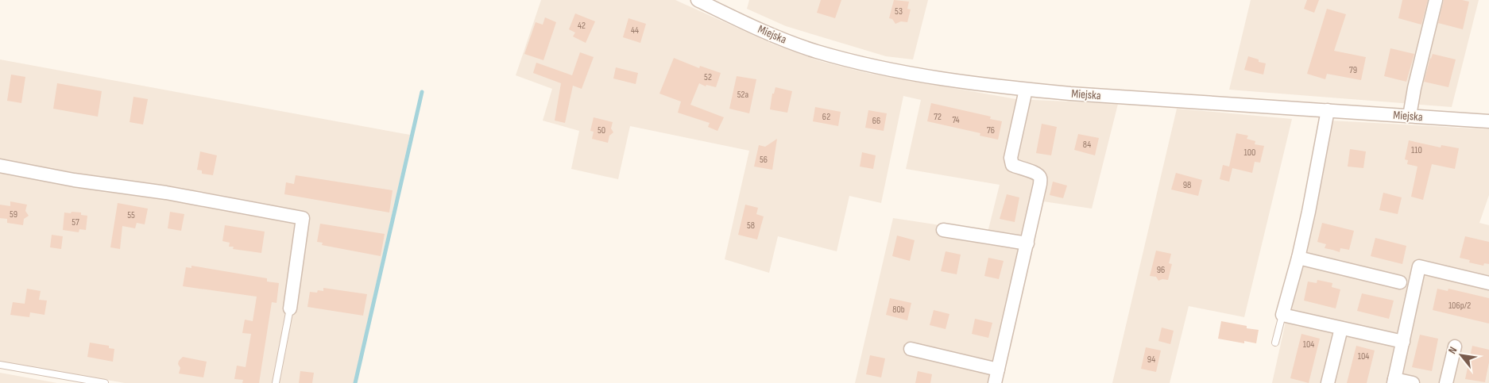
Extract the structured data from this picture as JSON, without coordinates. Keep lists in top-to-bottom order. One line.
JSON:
{"streets":{"street":["Miejska"]},"house_numbers":["53","42","44","79","52","52a","62","72","74","66","50","76","84","110","100","56","98","59","55","57","58","96","106p/2","80b","104","104","94"],"north":"top left"}
